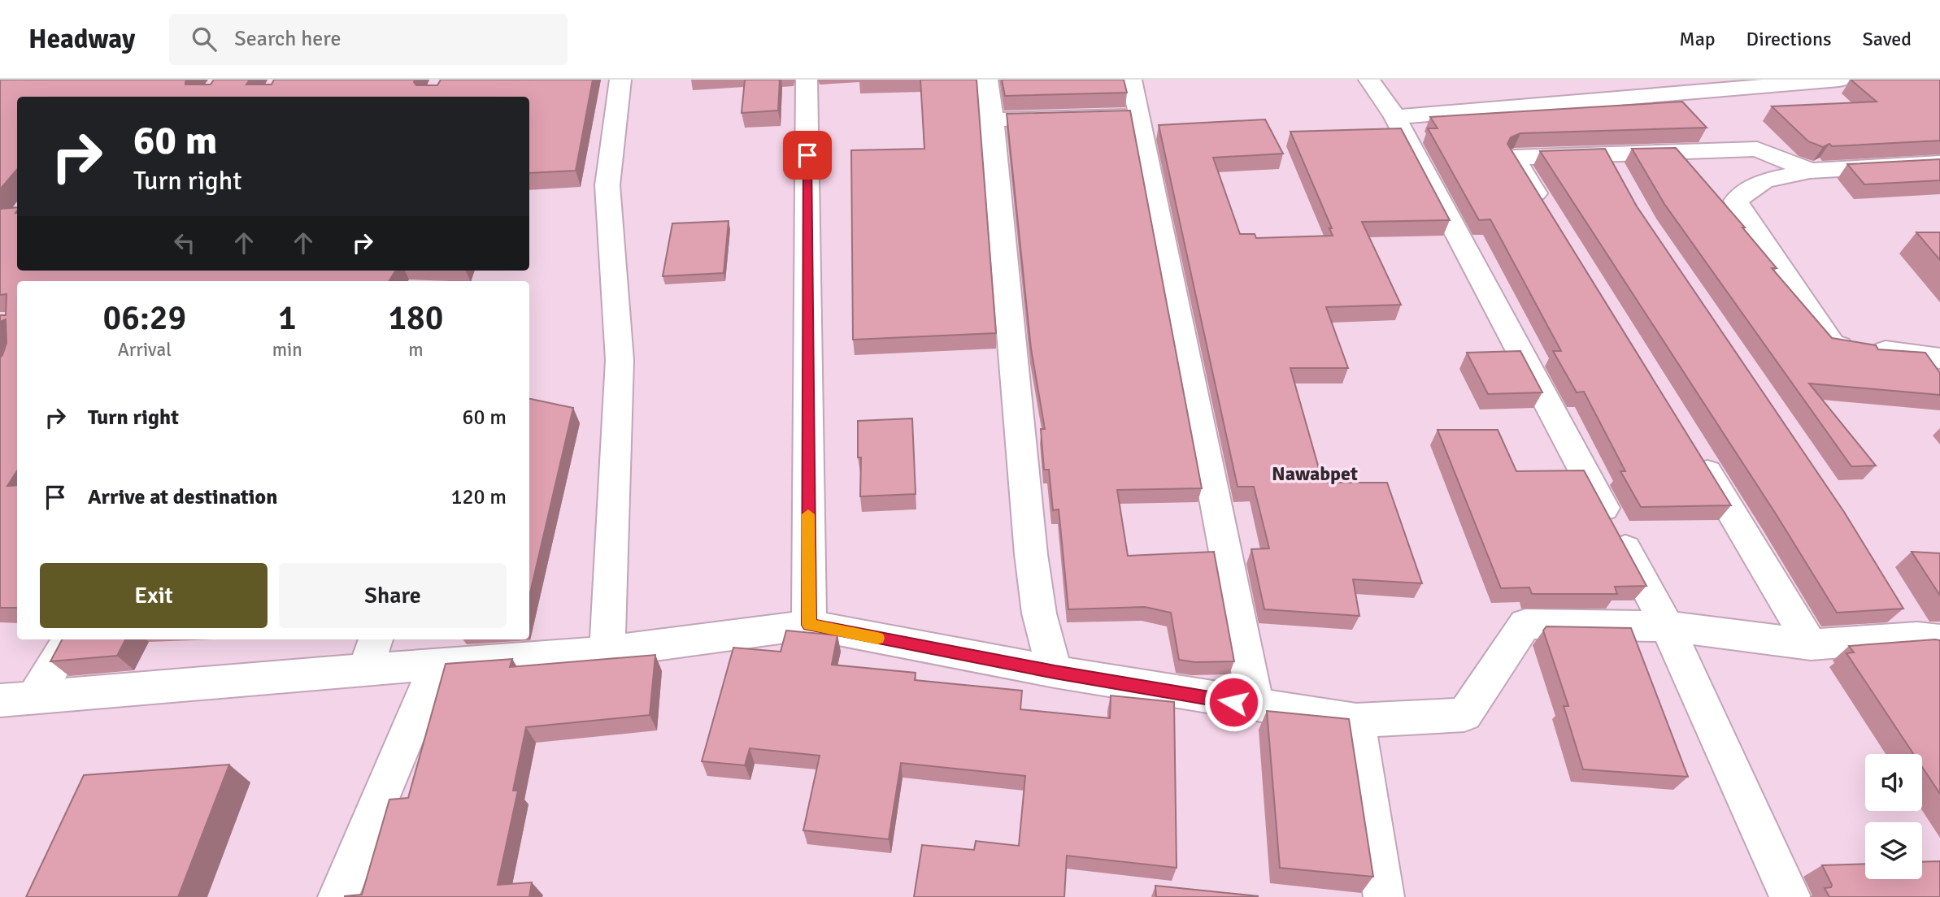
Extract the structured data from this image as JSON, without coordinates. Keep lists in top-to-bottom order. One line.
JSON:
{"districts":["Nawabpet"],"page":{"header":"Headway","search":"Search here","nav":["Map","Directions","Saved"],"turn":["60 m","Turn right"],"eta":["06:29","Arrival","1","min","180","m"],"list":[{"name":"Turn right","value":"60 m"},{"name":"Arrive at destination","value":"120 m"}],"buttons":["Exit","Share"]}}
